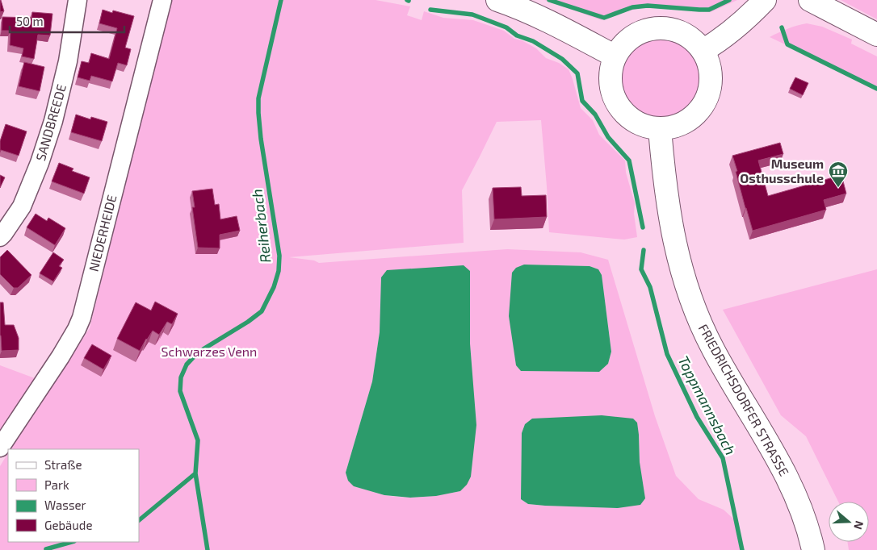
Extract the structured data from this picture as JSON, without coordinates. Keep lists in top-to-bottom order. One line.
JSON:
{"streets":{"main road":["FRIEDRICHSDORFER STRASSE"],"street":["SANDBREEDE","NIEDERHEIDE"]},"water":["Reiherbach","Toppmannsbach"],"parks":["Schwarzes Venn"],"places":{"museum":["Museum Osthusschule"]},"legend":["Straße","Park","Wasser","Gebäude"],"scale_bar":"50 m","north":"right"}
